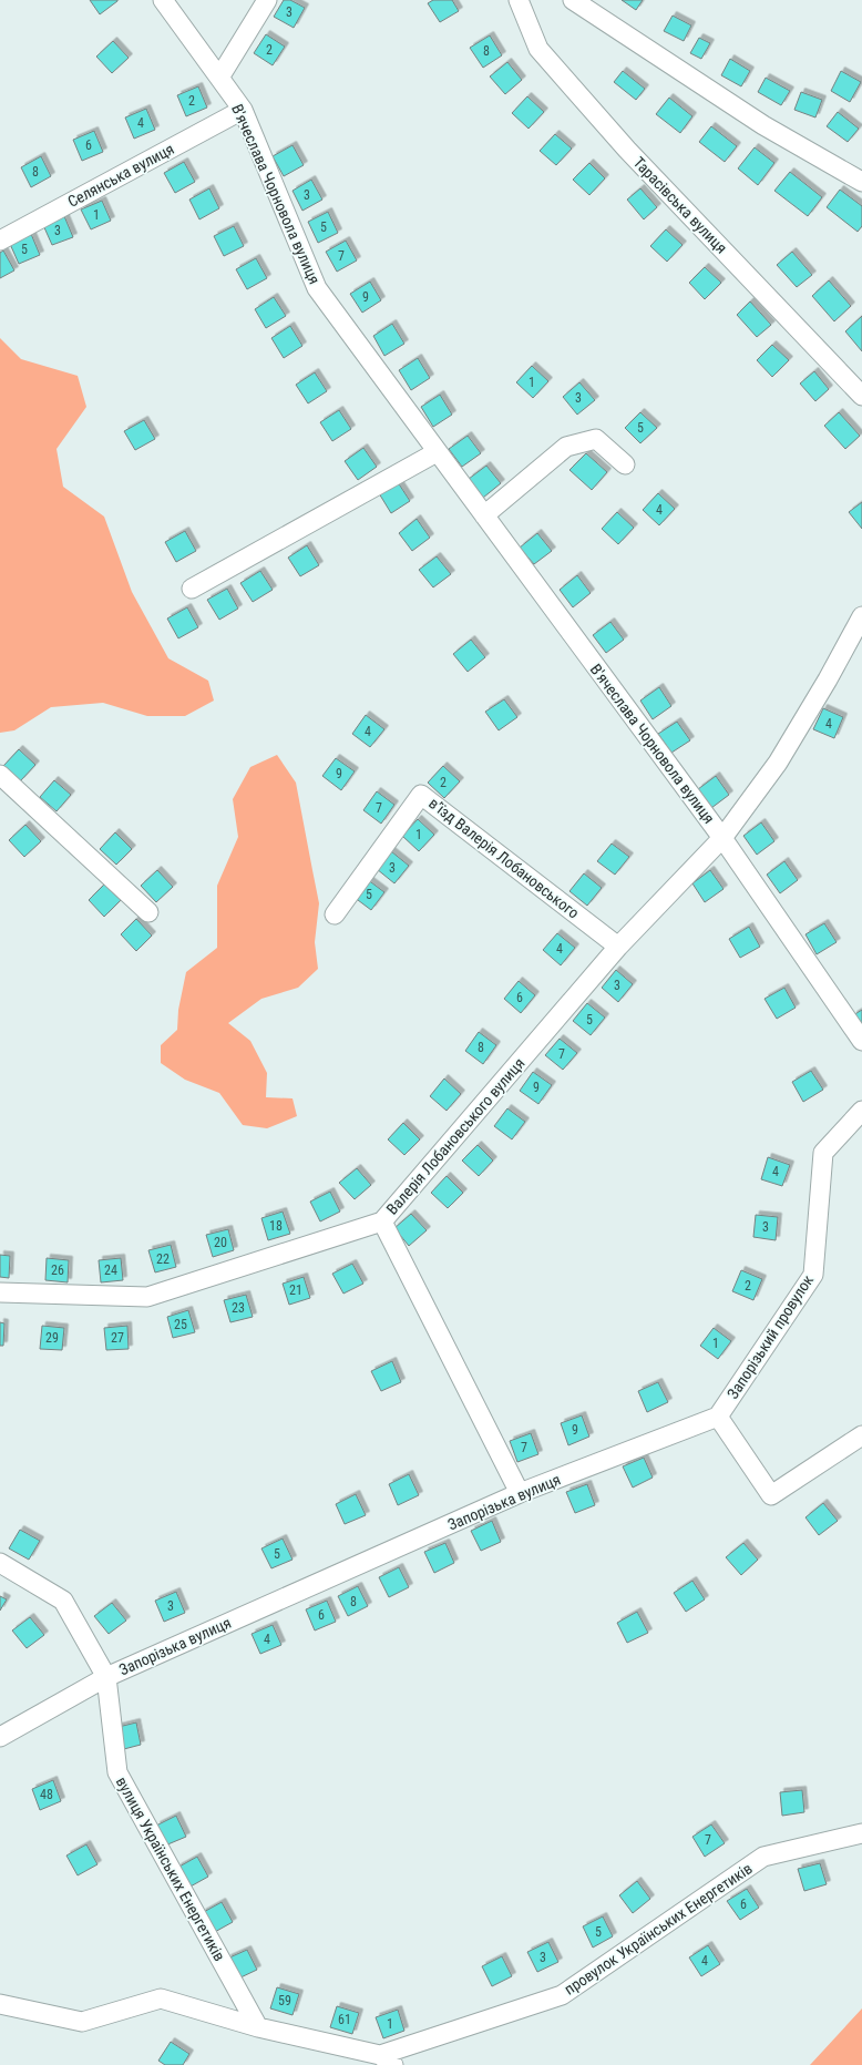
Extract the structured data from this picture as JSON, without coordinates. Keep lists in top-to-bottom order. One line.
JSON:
{"streets":{"street":["Селянська вулиця","В'ячеслава Чорновола вулиця","Тарасівська вулиця","в’їзд Валерія Лобановського","Валерія Лобановського вулиця","Запорізький провулок","Запорізька вулиця","вулиця Українських Енергетиків","провулок Українських Енергетиків"]},"crossings":[["Селянська вулиця","В'ячеслава Чорновола вулиця"],["В'ячеслава Чорновола вулиця","Валерія Лобановського вулиця"],["в’їзд Валерія Лобановського","Валерія Лобановського вулиця"],["Запорізький провулок","Запорізька вулиця"],["Запорізька вулиця","вулиця Українських Енергетиків"]],"house_numbers":["3","2","8","2","4","6","8","3","1","5","3","5","7","9","1","3","5","4","4","4","9","2","7","1","3","5","4","3","6","5","8","7","9","4","18","3","20","22","26","24","2","21","23","25","29","27","1","9","7","5","8","3","6","4","48","7","6","5","3","4","59","61","1"]}
